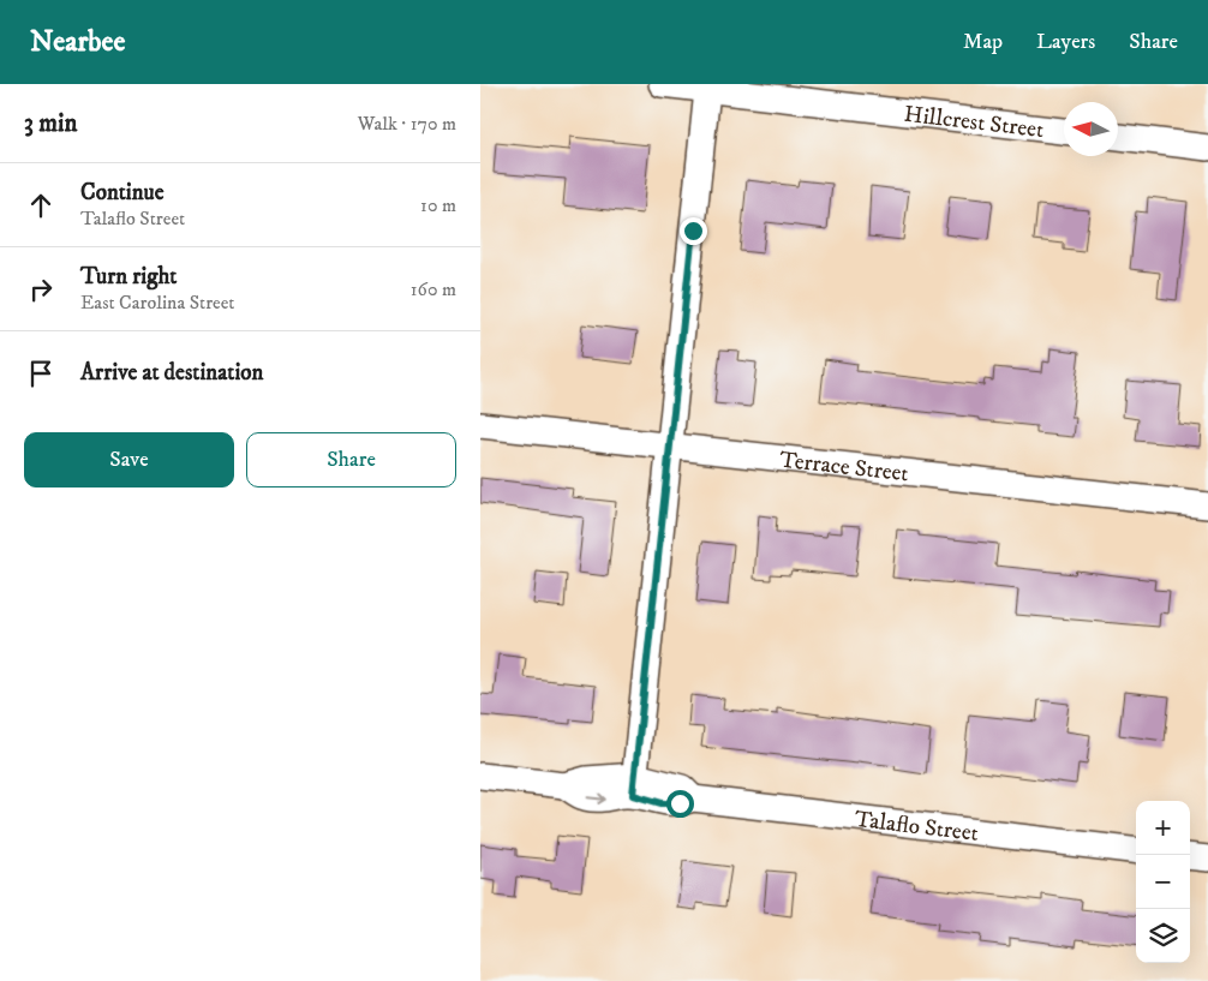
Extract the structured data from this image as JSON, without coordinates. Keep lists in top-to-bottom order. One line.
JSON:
{"streets":{"street":["Hillcrest Street","Terrace Street","Talaflo Street"]},"north":"left","page":{"header":"Nearbee","nav":["Map","Layers","Share"],"heading":["3 min","Walk · 170 m"],"list":[["Continue","Talaflo Street","10 m"],["Turn right","East Carolina Street","160 m"],"Arrive at destination"],"buttons":["Save","Share"],"map_buttons":["+","−"]}}
